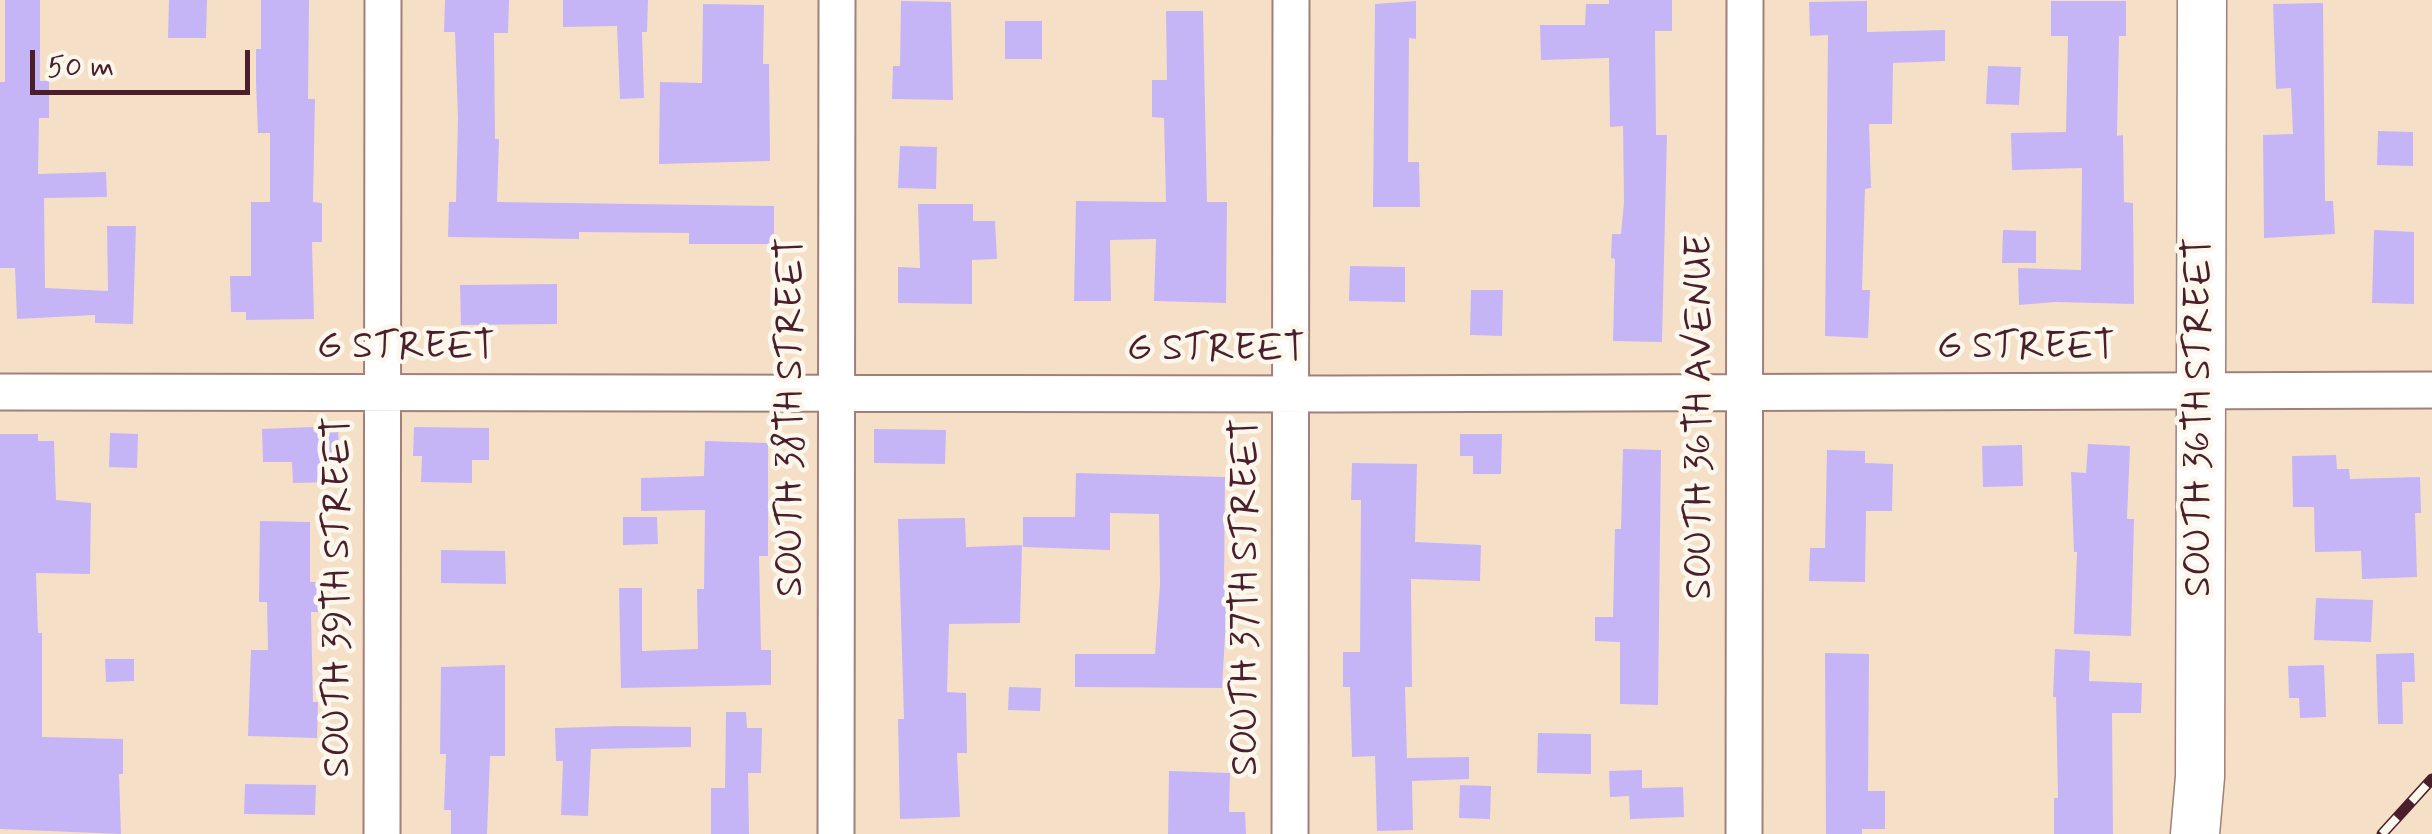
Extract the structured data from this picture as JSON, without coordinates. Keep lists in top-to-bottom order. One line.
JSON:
{"streets":{"street":["G STREET","SOUTH 38TH STREET","SOUTH 36TH AVENUE","SOUTH 36TH STREET","SOUTH 39TH STREET","SOUTH 37TH STREET"]},"crossings":[["G STREET","SOUTH 38TH STREET"],["G STREET","SOUTH 36TH AVENUE"],["G STREET","SOUTH 36TH STREET"],["G STREET","SOUTH 39TH STREET"],["G STREET","SOUTH 37TH STREET"]],"scale_bar":"50 m"}
